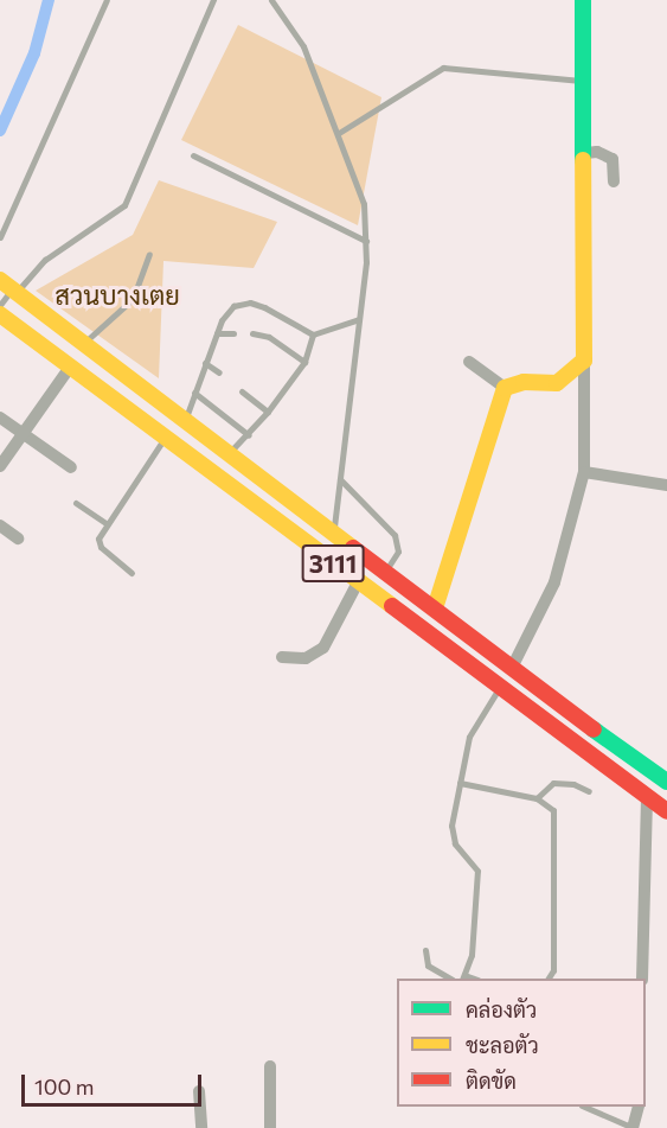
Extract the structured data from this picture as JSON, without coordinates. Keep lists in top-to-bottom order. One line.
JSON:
{"streets":{"main road":["3111"]},"parks":["สวนบางเตย"],"legend":["คล่องตัว","ชะลอตัว","ติดขัด"],"scale_bar":"100 m"}
